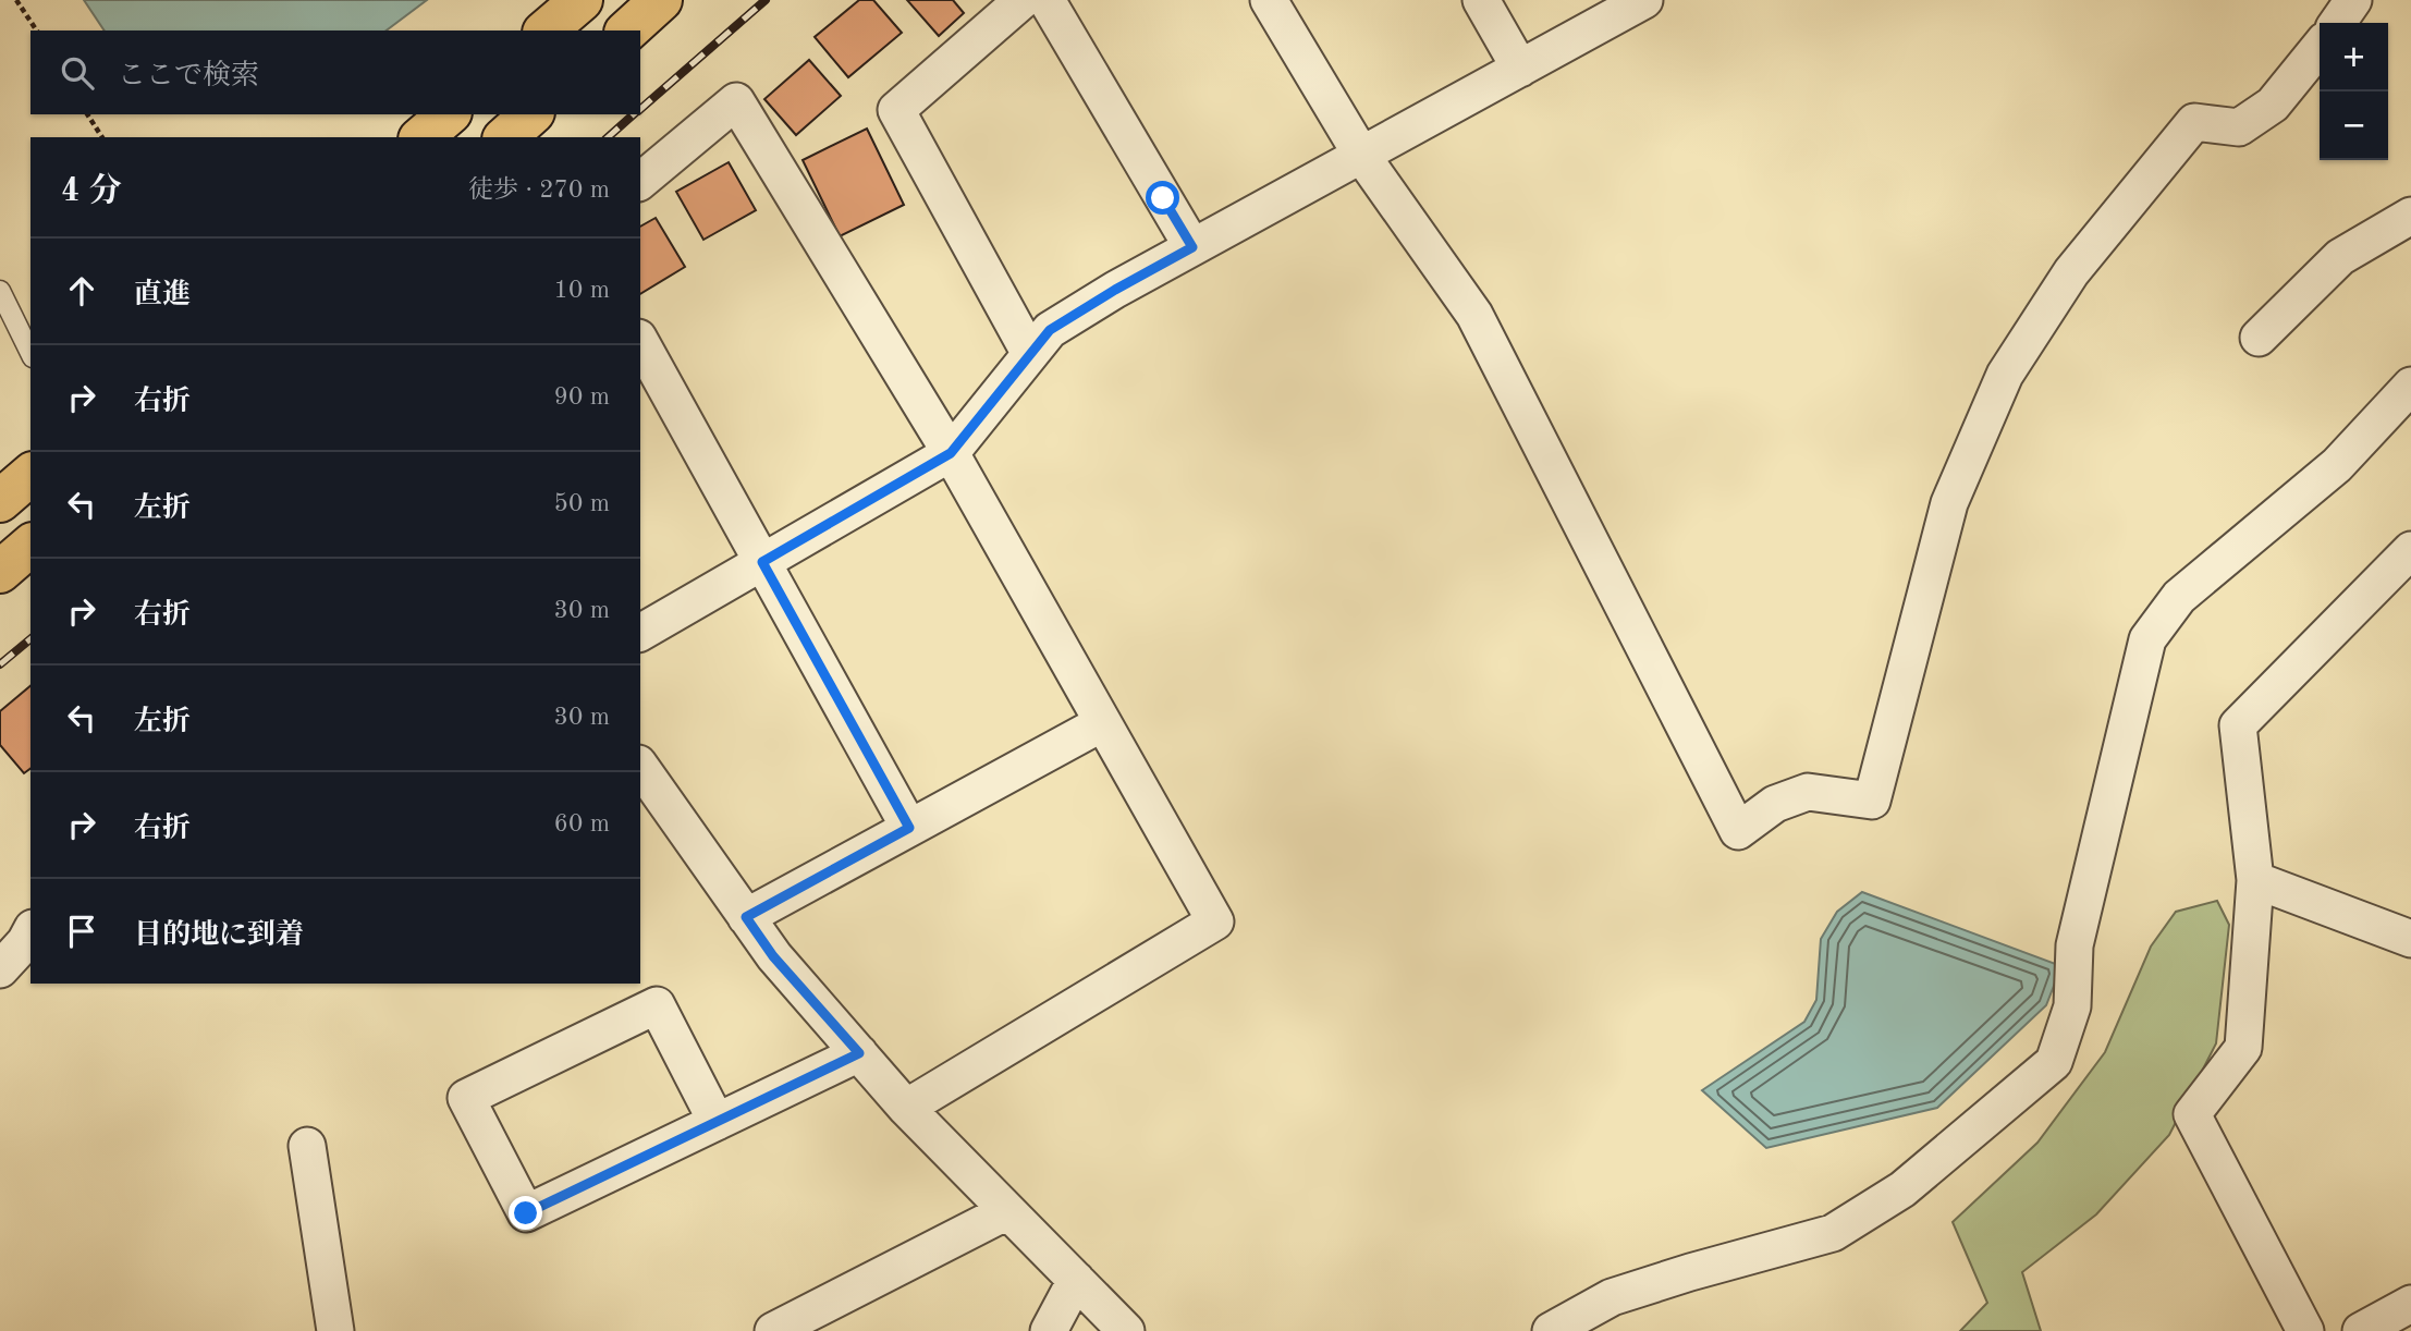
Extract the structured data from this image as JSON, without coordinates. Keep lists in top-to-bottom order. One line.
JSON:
{"page":{"map_buttons":["+","−"],"search":"ここで検索","heading":["4 分","徒歩 · 270 m"],"list":[["直進","10 m"],["右折","90 m"],["左折","50 m"],["右折","30 m"],["左折","30 m"],["右折","60 m"],"目的地に到着"]}}
